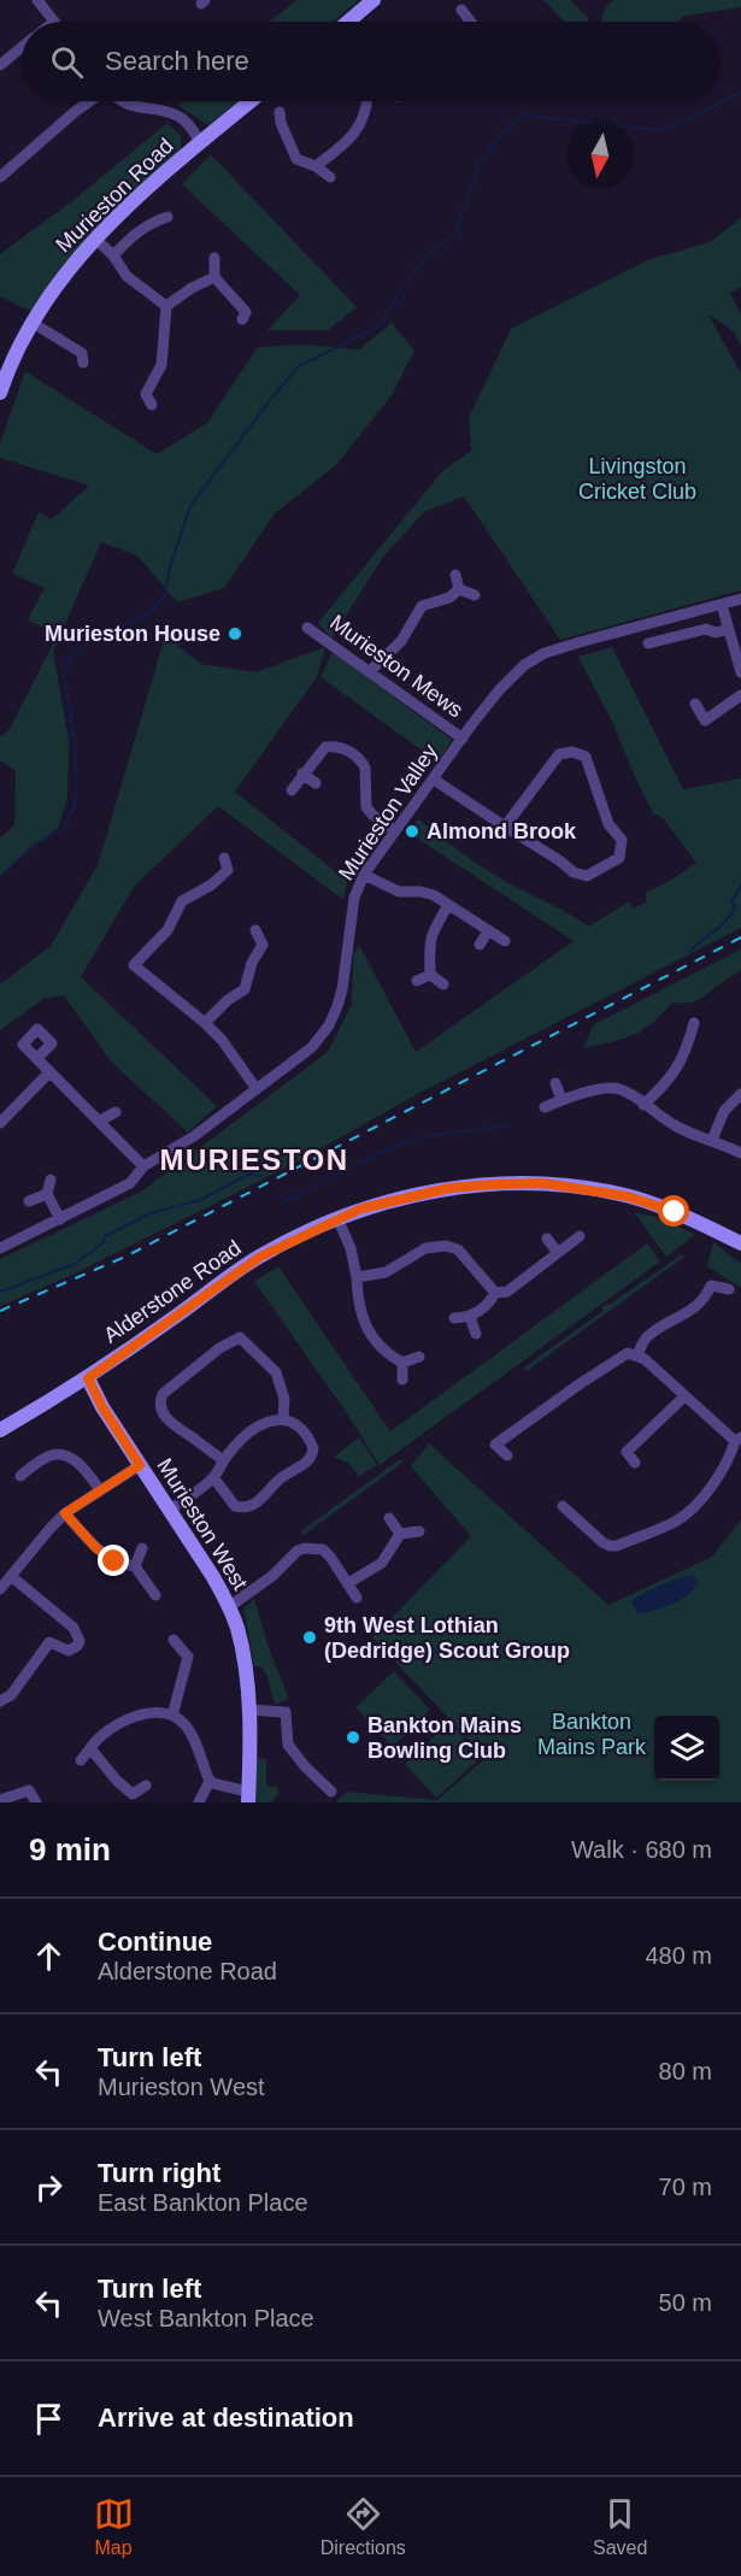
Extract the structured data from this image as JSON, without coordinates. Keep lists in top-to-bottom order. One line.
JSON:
{"streets":{"street":["Murieston Road","Murieston Mews","Murieston Valley","Alderstone Road","Murieston West"]},"crossings":[["Murieston Mews","Murieston Valley"],["Alderstone Road","Murieston West"]],"districts":["MURIESTON"],"parks":["Livingston Cricket Club","Bankton Mains Park"],"places":["Murieston House","Almond Brook","9th West Lothian (Dedridge) Scout Group","Bankton Mains Bowling Club"],"north":"bottom","page":{"search":"Search here","heading":["9 min","Walk · 680 m"],"list":[["Continue","Alderstone Road","480 m"],["Turn left","Murieston West","80 m"],["Turn right","East Bankton Place","70 m"],["Turn left","West Bankton Place","50 m"],"Arrive at destination"],"nav":["Map","Directions","Saved"]}}
